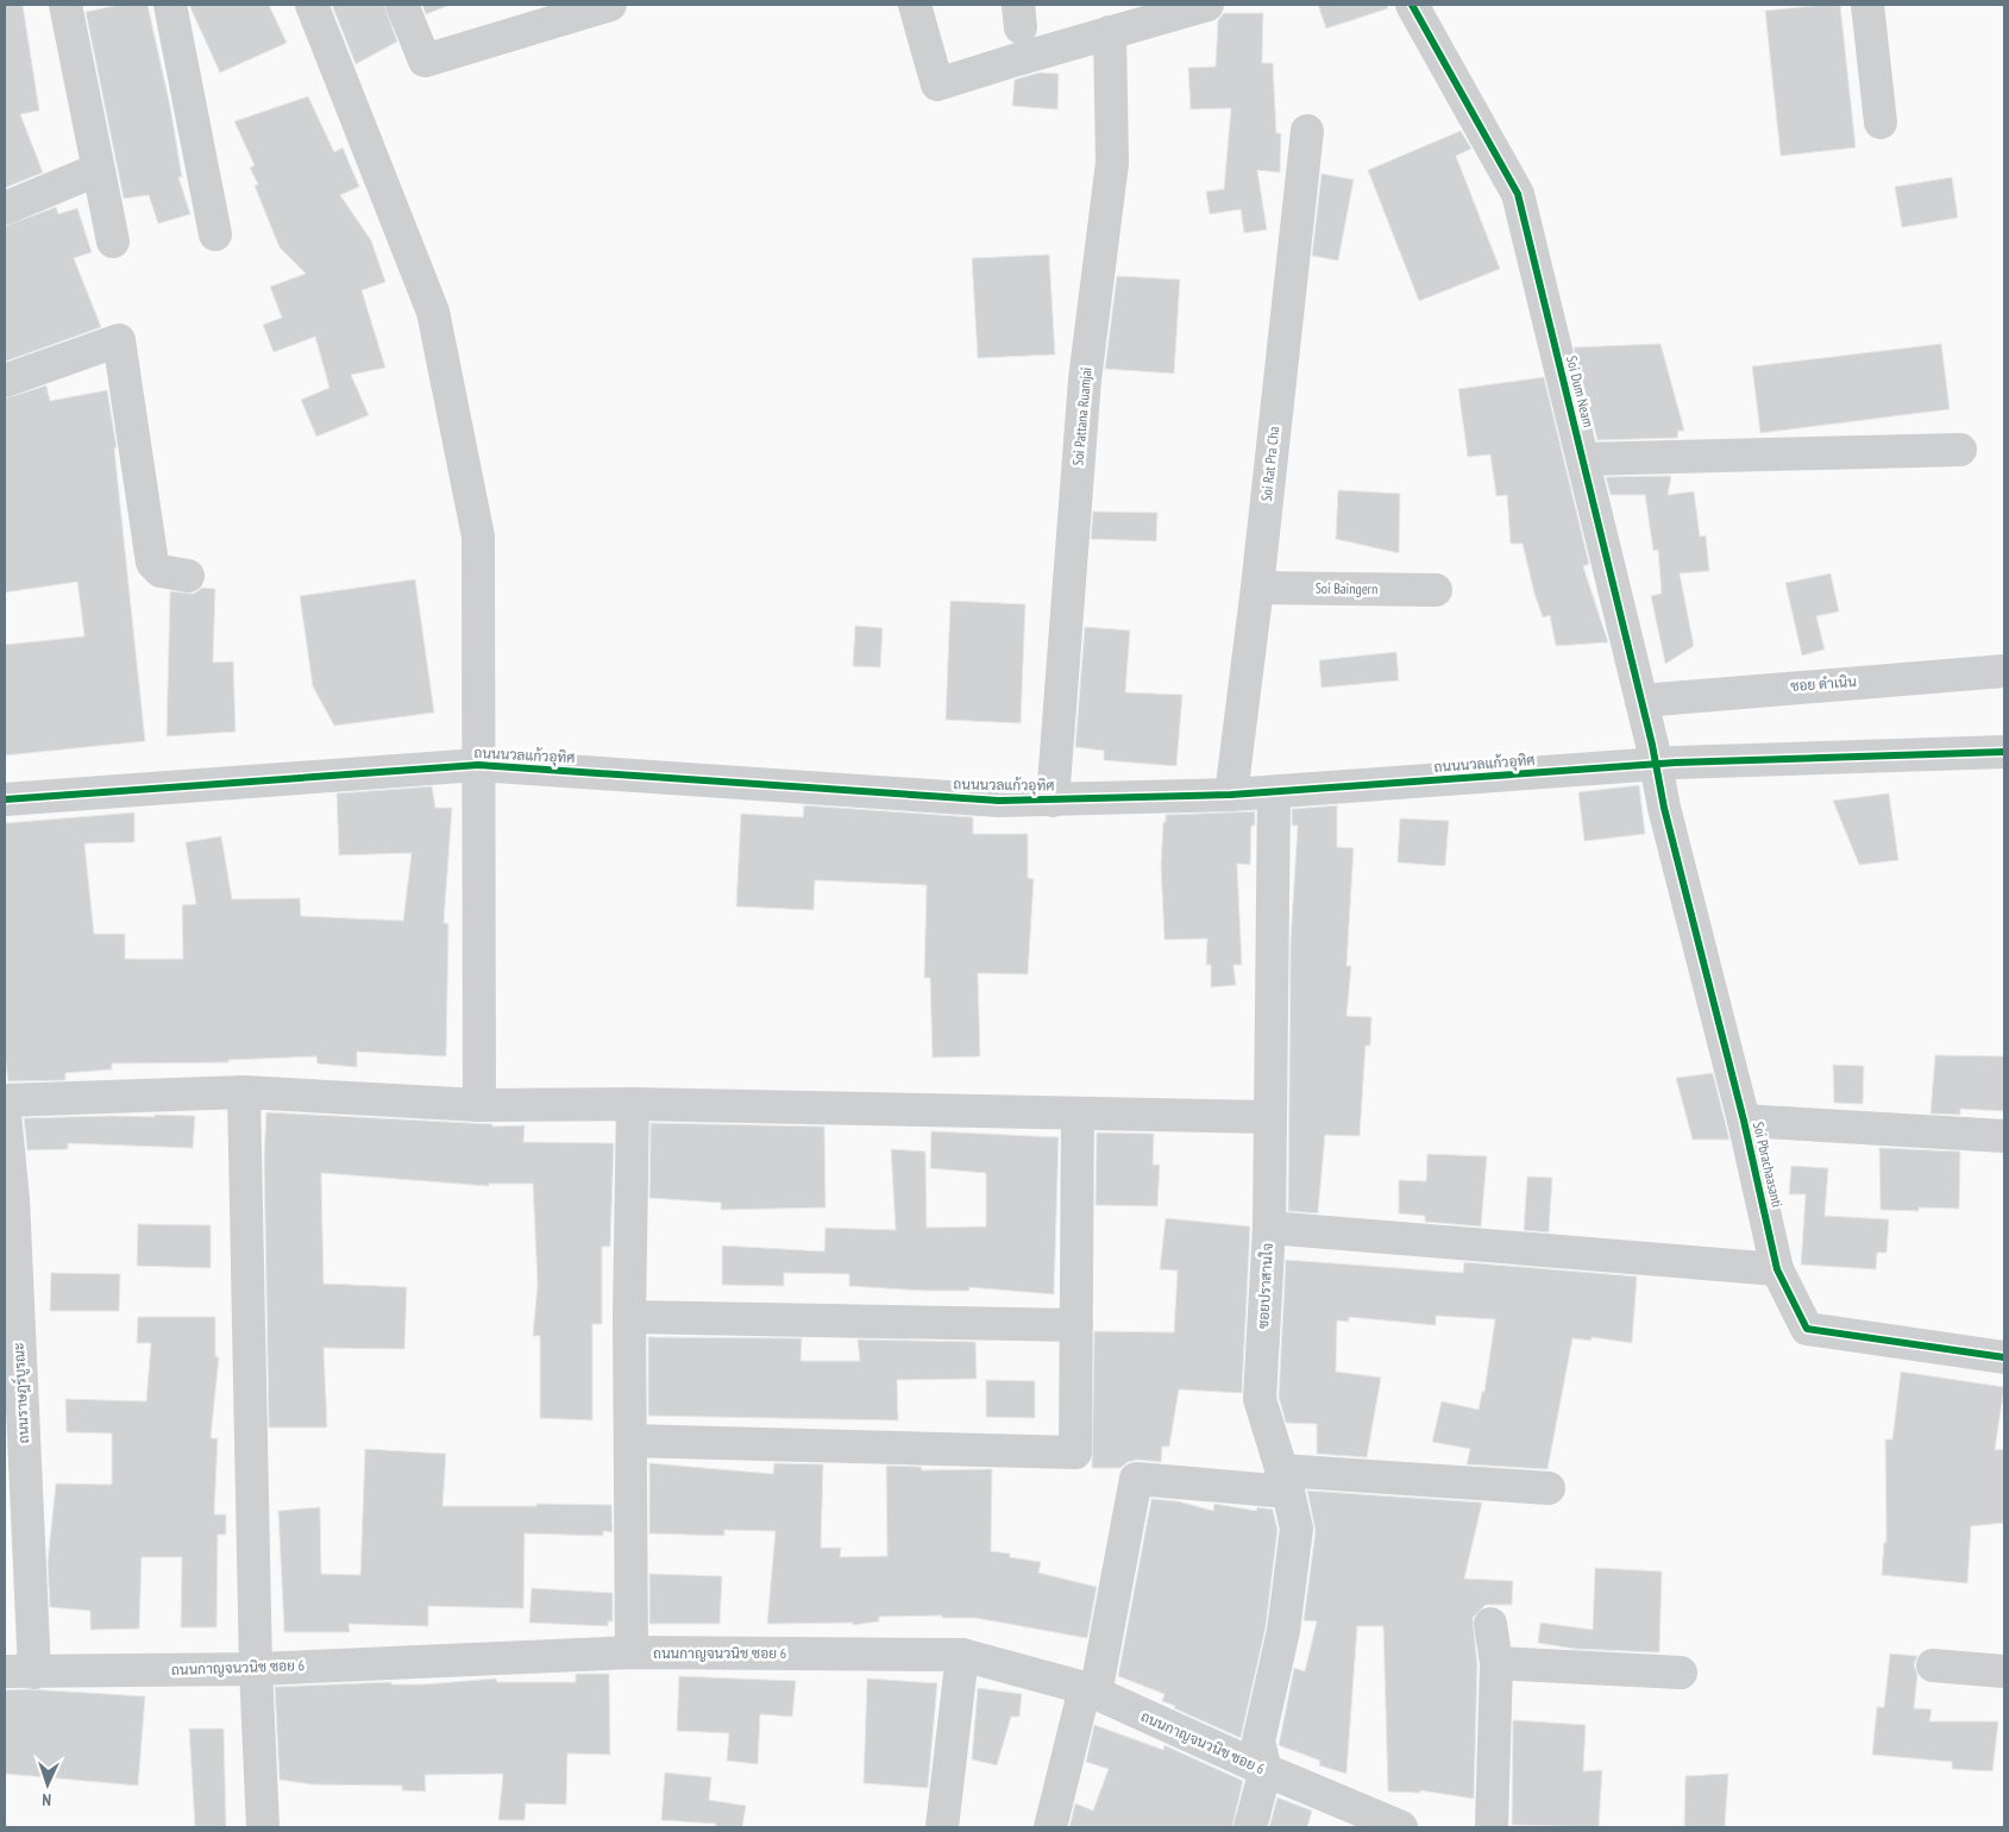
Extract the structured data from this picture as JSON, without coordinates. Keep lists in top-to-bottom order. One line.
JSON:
{"streets":{"street":["Soi Dum Neam","Soi Pattana Ruamjai","Soi Rat Pra Cha","Soi Baingern","ซอย ดำเนิน","ถนนนวลแก้วอุทิศ","Soi Pbrachaasanti","ซอยปราสานใจ","ถนนราษฎร์บูรณะ","ถนนกาญจนวนิช ซอย 6"]},"crossings":[["Soi Dum Neam","ซอย ดำเนิน"],["Soi Dum Neam","ถนนนวลแก้วอุทิศ"],["Soi Dum Neam","Soi Pbrachaasanti"],["Soi Pattana Ruamjai","ถนนนวลแก้วอุทิศ"],["Soi Rat Pra Cha","Soi Baingern"],["Soi Rat Pra Cha","ถนนนวลแก้วอุทิศ"],["ถนนนวลแก้วอุทิศ","ซอยปราสานใจ"],["ซอยปราสานใจ","ถนนกาญจนวนิช ซอย 6"],["ถนนราษฎร์บูรณะ","ถนนกาญจนวนิช ซอย 6"]],"north":"bottom"}
